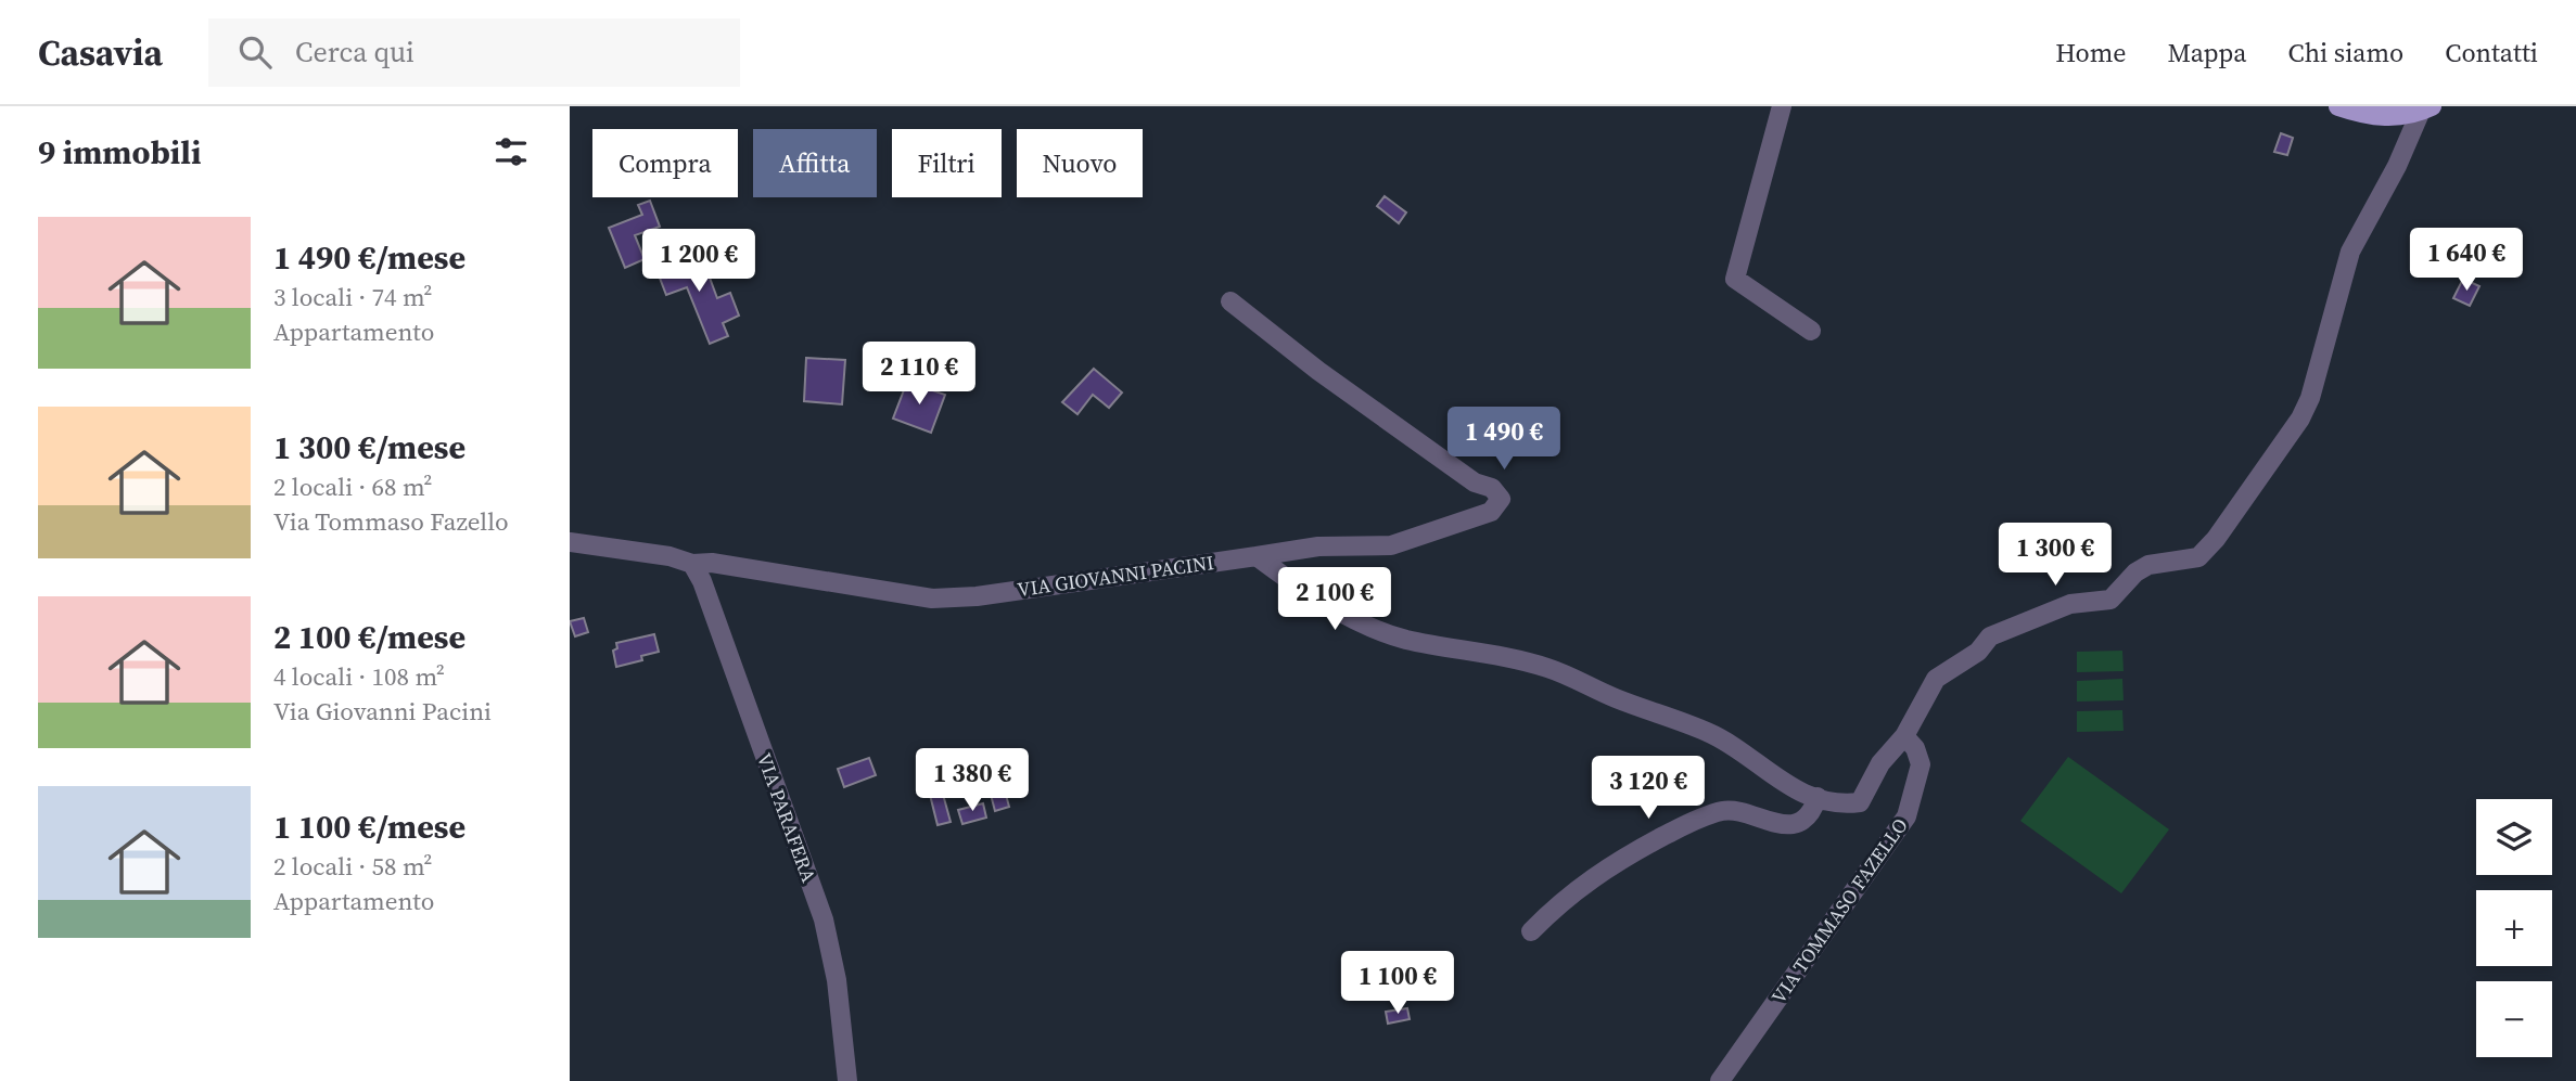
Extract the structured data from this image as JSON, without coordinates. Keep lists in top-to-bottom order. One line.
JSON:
{"streets":{"street":["VIA GIOVANNI PACINI","VIA PARAFERA","VIA TOMMASO FAZELLO"]},"crossings":[["VIA GIOVANNI PACINI","VIA PARAFERA"]],"page":{"header":"Casavia","search":"Cerca qui","nav":["Home","Mappa","Chi siamo","Contatti"],"heading":"9 immobili","chip":["Compra","Affitta","Filtri","Nuovo"],"list":[{"name":"1 490 €/mese","note":"3 locali · 74 m² · Appartamento"},{"name":"1 300 €/mese","note":"2 locali · 68 m² · Via Tommaso Fazello"},{"name":"2 100 €/mese","note":"4 locali · 108 m² · Via Giovanni Pacini"},{"name":"1 100 €/mese","note":"2 locali · 58 m² · Appartamento"}],"price":["1 640 €","1 200 €","2 110 €","1 490 €","1 300 €","2 100 €","1 380 €","3 120 €","1 100 €"],"map_buttons":["+","−"]}}
